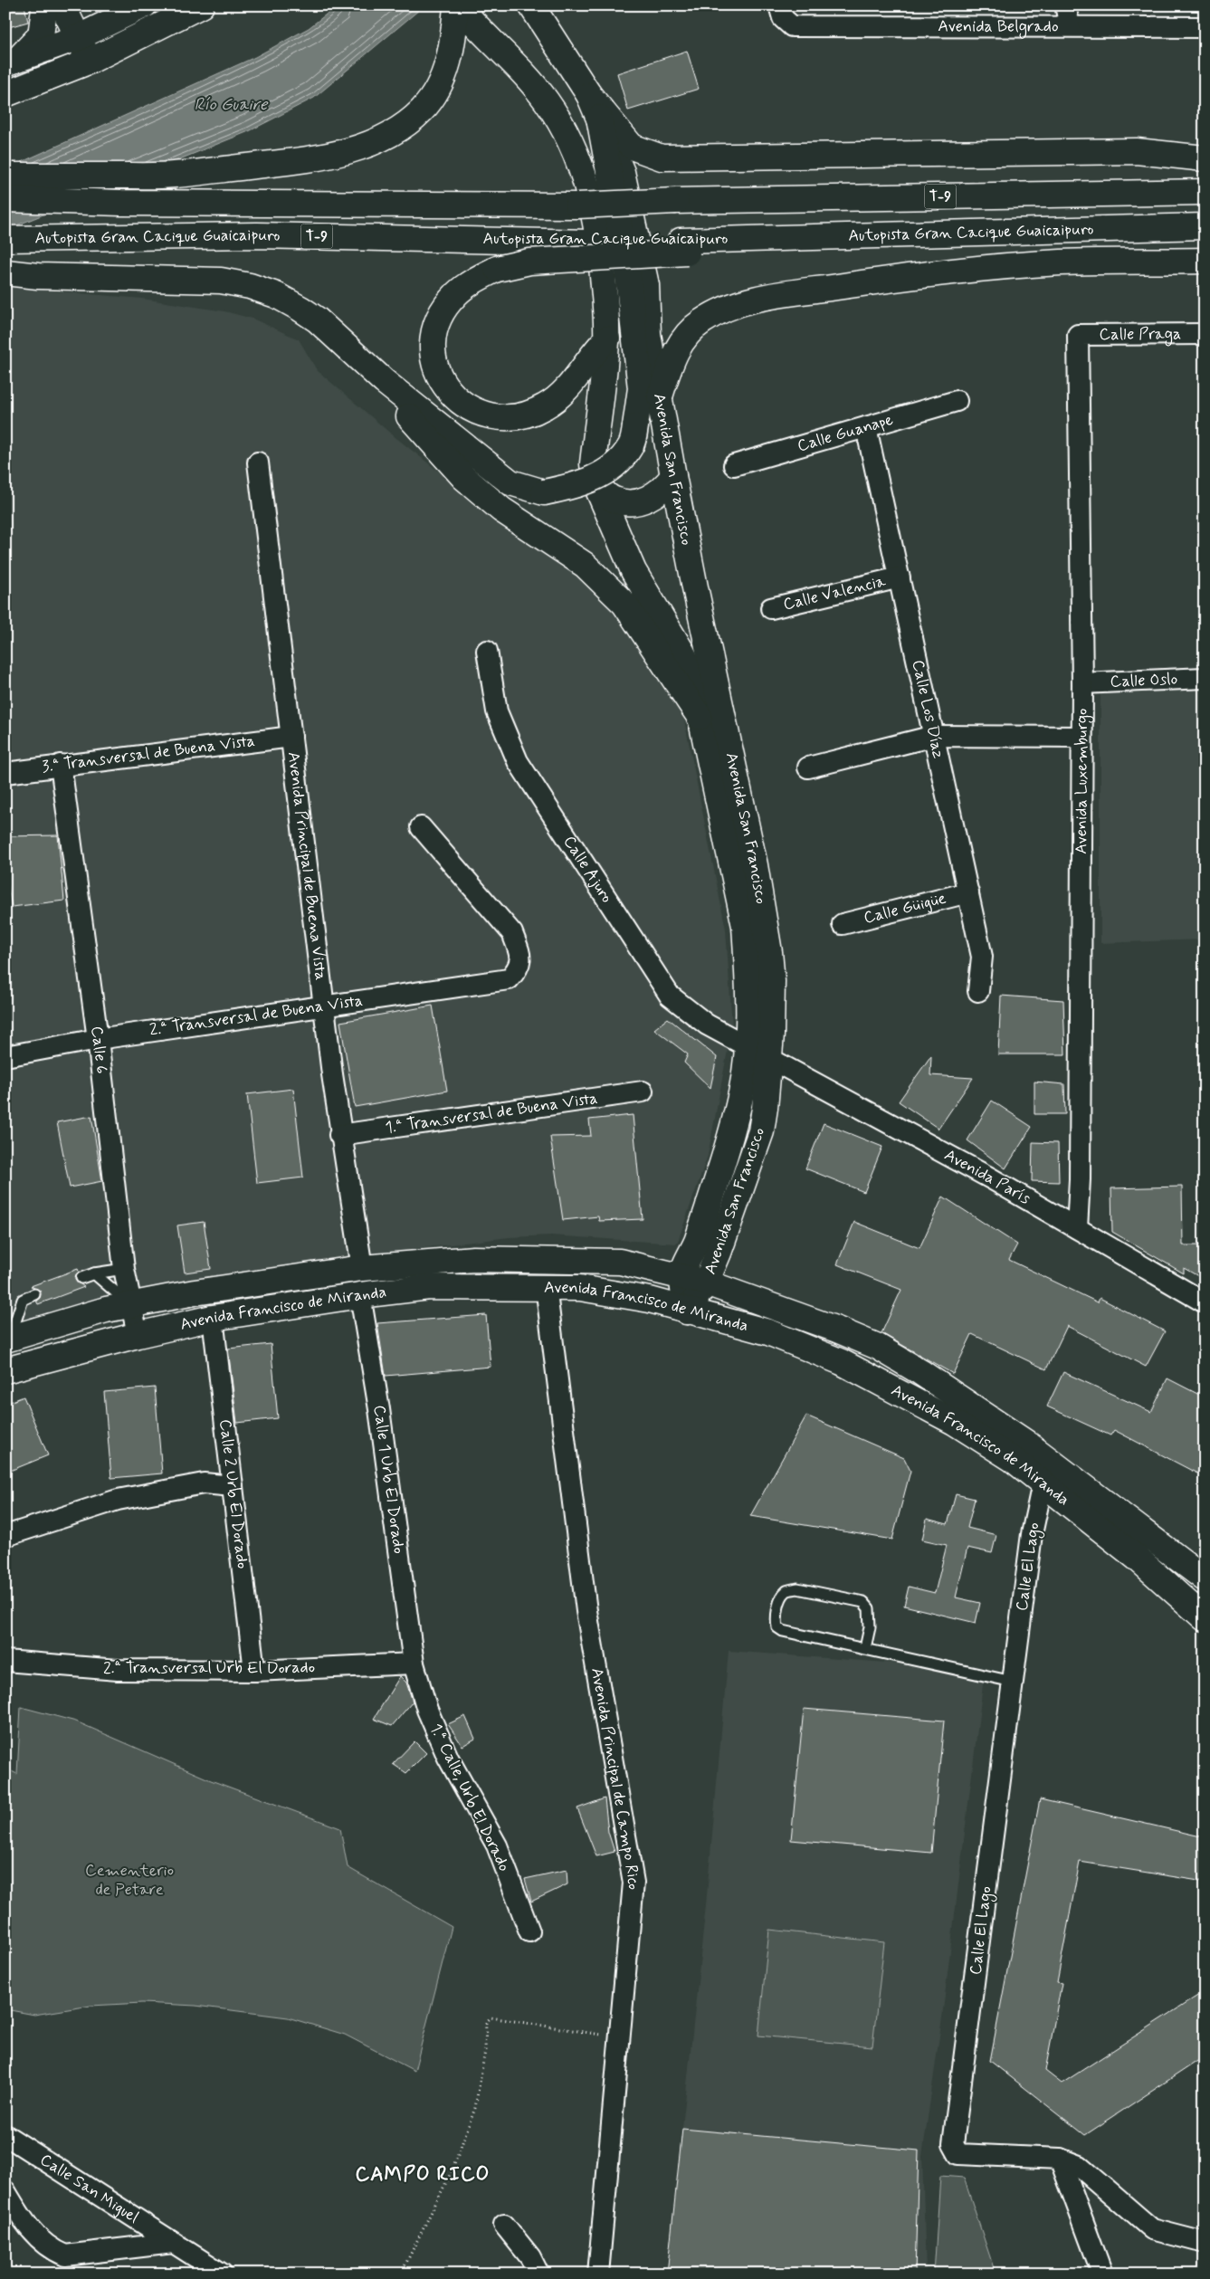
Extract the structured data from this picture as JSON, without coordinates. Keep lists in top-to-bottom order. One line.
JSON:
{"streets":{"main road":["T-9","Autopista Gran Cacique Guaicaipuro","Avenida San Francisco","Avenida Francisco de Miranda"],"street":["Avenida Belgrado","Calle Praga","Calle Guanape","Calle Valencia","Calle Oslo","Calle Los Díaz","3.ª Transversal de Buena Vista","Avenida Luxemburgo","Avenida Principal de Buena Vista","Calle Ajuro","Calle Güigüe","2.ª Transversal de Buena Vista","Calle 6","1.ª Transversal de Buena Vista","Avenida París","Calle 1 Urb El Dorado","Calle 2 Urb El Dorado","Calle El Lago","2.ª Transversal Urb El Dorado","Avenida Principal de Campo Rico","1.ª Calle, Urb El Dorado","Calle San Miguel"]},"crossings":[["Calle Praga","Avenida Luxemburgo"],["Calle Guanape","Calle Los Díaz"],["Avenida San Francisco","Calle Ajuro"],["Avenida San Francisco","Avenida París"],["Avenida San Francisco","Avenida Francisco de Miranda"],["Calle Valencia","Calle Los Díaz"],["Calle Oslo","Avenida Luxemburgo"],["Calle Los Díaz","Calle Güigüe"],["3.ª Transversal de Buena Vista","Avenida Principal de Buena Vista"],["3.ª Transversal de Buena Vista","Calle 6"],["Avenida Luxemburgo","Avenida París"],["Avenida Principal de Buena Vista","2.ª Transversal de Buena Vista"],["Avenida Principal de Buena Vista","1.ª Transversal de Buena Vista"],["Avenida Principal de Buena Vista","Avenida Francisco de Miranda"],["Calle Ajuro","Avenida París"],["2.ª Transversal de Buena Vista","Calle 6"],["Calle 6","Avenida Francisco de Miranda"],["Avenida Francisco de Miranda","Calle 1 Urb El Dorado"],["Avenida Francisco de Miranda","Calle 2 Urb El Dorado"],["Avenida Francisco de Miranda","Calle El Lago"],["Avenida Francisco de Miranda","Avenida Principal de Campo Rico"],["Calle 1 Urb El Dorado","2.ª Transversal Urb El Dorado"],["Calle 1 Urb El Dorado","1.ª Calle, Urb El Dorado"],["Calle 2 Urb El Dorado","2.ª Transversal Urb El Dorado"],["2.ª Transversal Urb El Dorado","1.ª Calle, Urb El Dorado"]],"districts":["CAMPO RICO"],"water":["Río Guaire"],"parks":["Cementerio de Petare"]}
